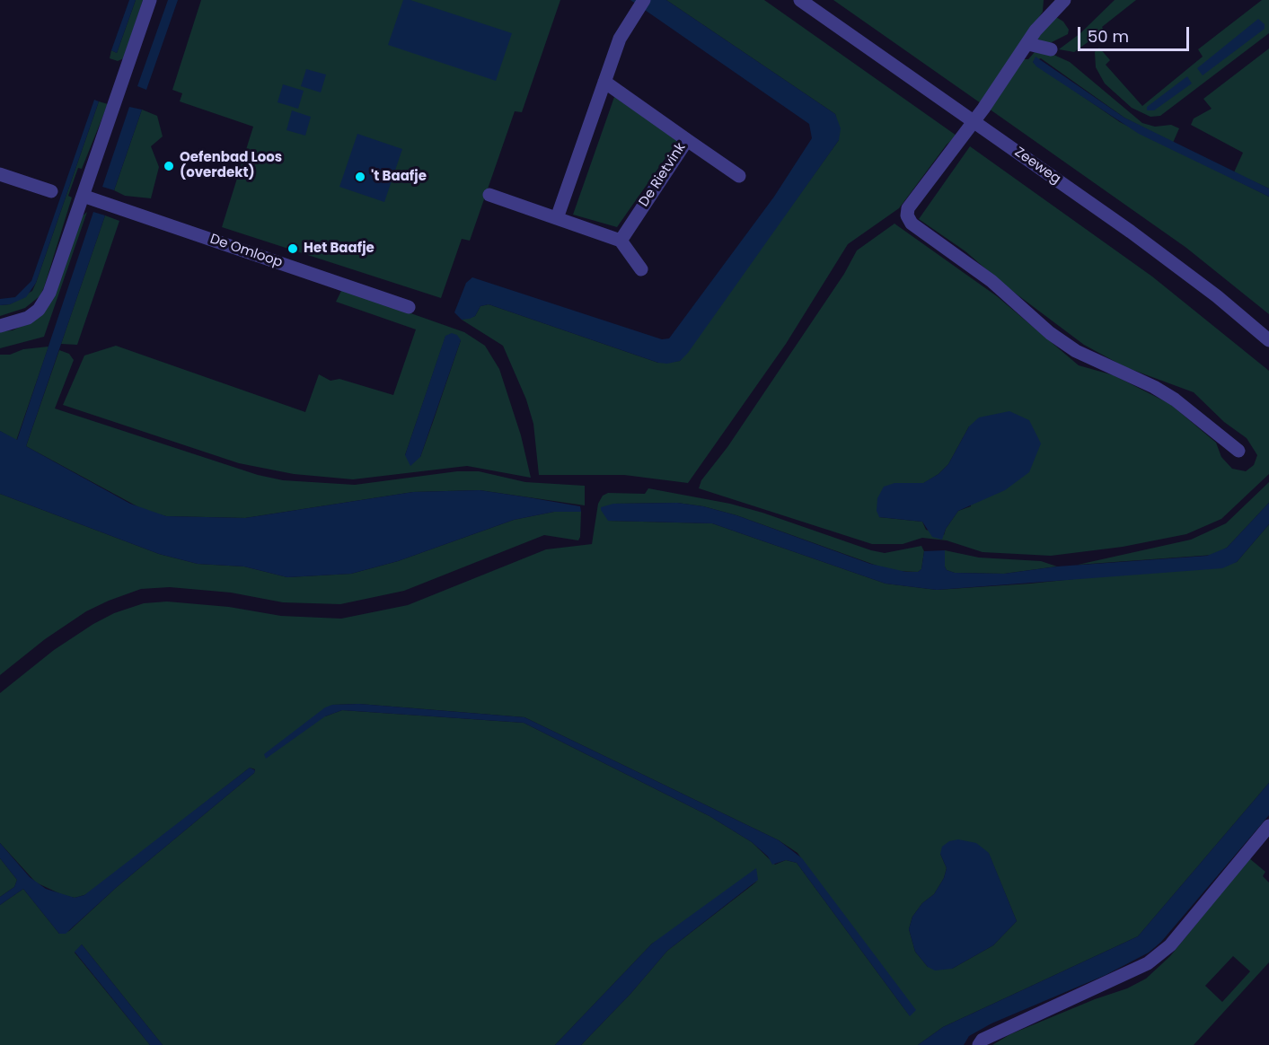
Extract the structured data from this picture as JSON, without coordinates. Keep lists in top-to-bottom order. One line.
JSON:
{"streets":{"street":["Zeeweg","De Rietvink","De Omloop"]},"places":["Oefenbad Loos (overdekt)","'t Baafje","Het Baafje"],"scale_bar":"50 m"}
